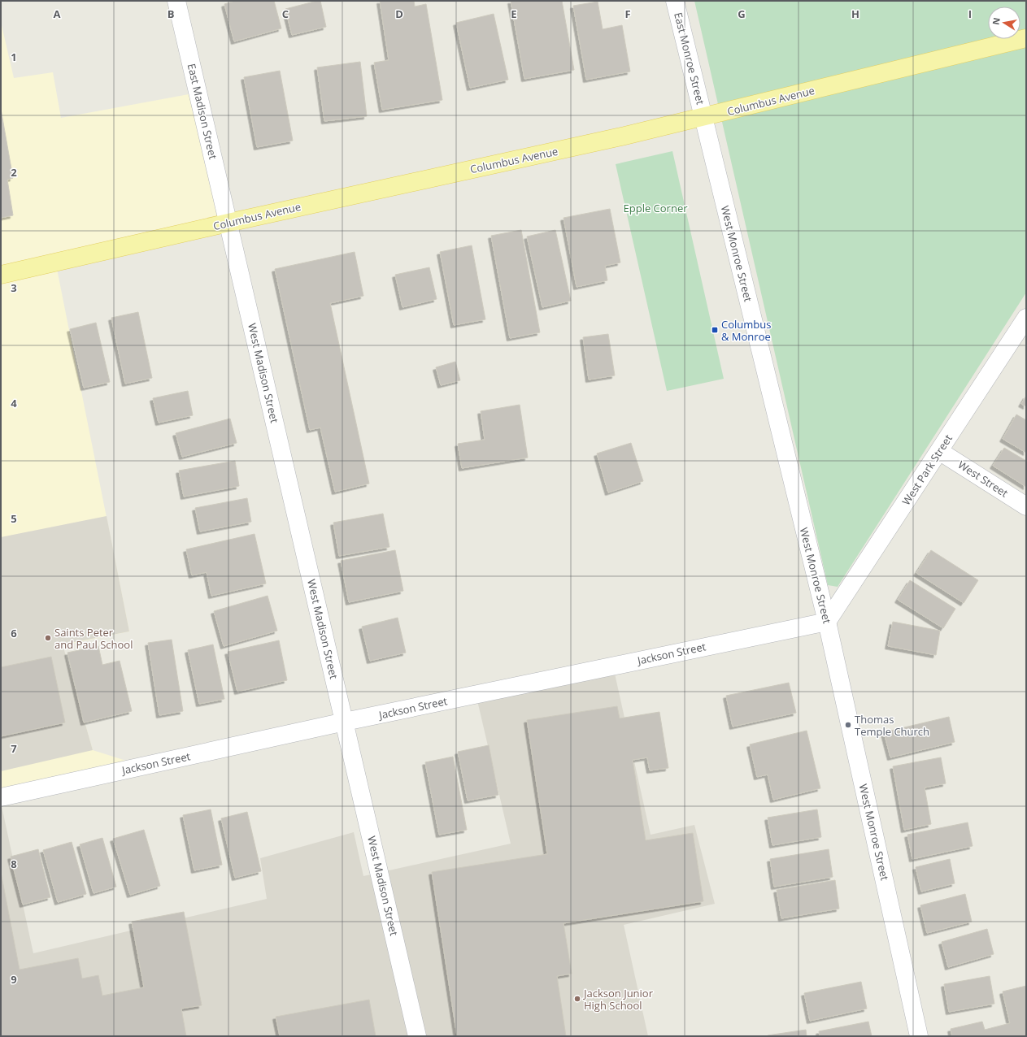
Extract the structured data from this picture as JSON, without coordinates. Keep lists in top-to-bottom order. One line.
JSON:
{"streets":{"main road":["Columbus Avenue"],"street":["East Monroe Street","East Madison Street","West Monroe Street","West Madison Street","West Park Street","West Street","Jackson Street"]},"crossings":[["East Monroe Street","Columbus Avenue"],["East Monroe Street","West Monroe Street"],["Columbus Avenue","East Madison Street"],["Columbus Avenue","West Monroe Street"],["Columbus Avenue","West Madison Street"],["East Madison Street","West Madison Street"],["West Monroe Street","West Park Street"],["West Monroe Street","Jackson Street"],["West Madison Street","Jackson Street"],["West Park Street","West Street"],["West Park Street","Jackson Street"]],"parks":["Epple Corner"],"places":{"transit":["Columbus & Monroe"],"other":["Saints Peter and Paul School","Thomas Temple Church","Jackson Junior High School"]},"north":"left","grid":{"columns":["A","B","C","D","E","F","G","H","I"],"rows":["1","2","3","4","5","6","7","8","9"]}}
